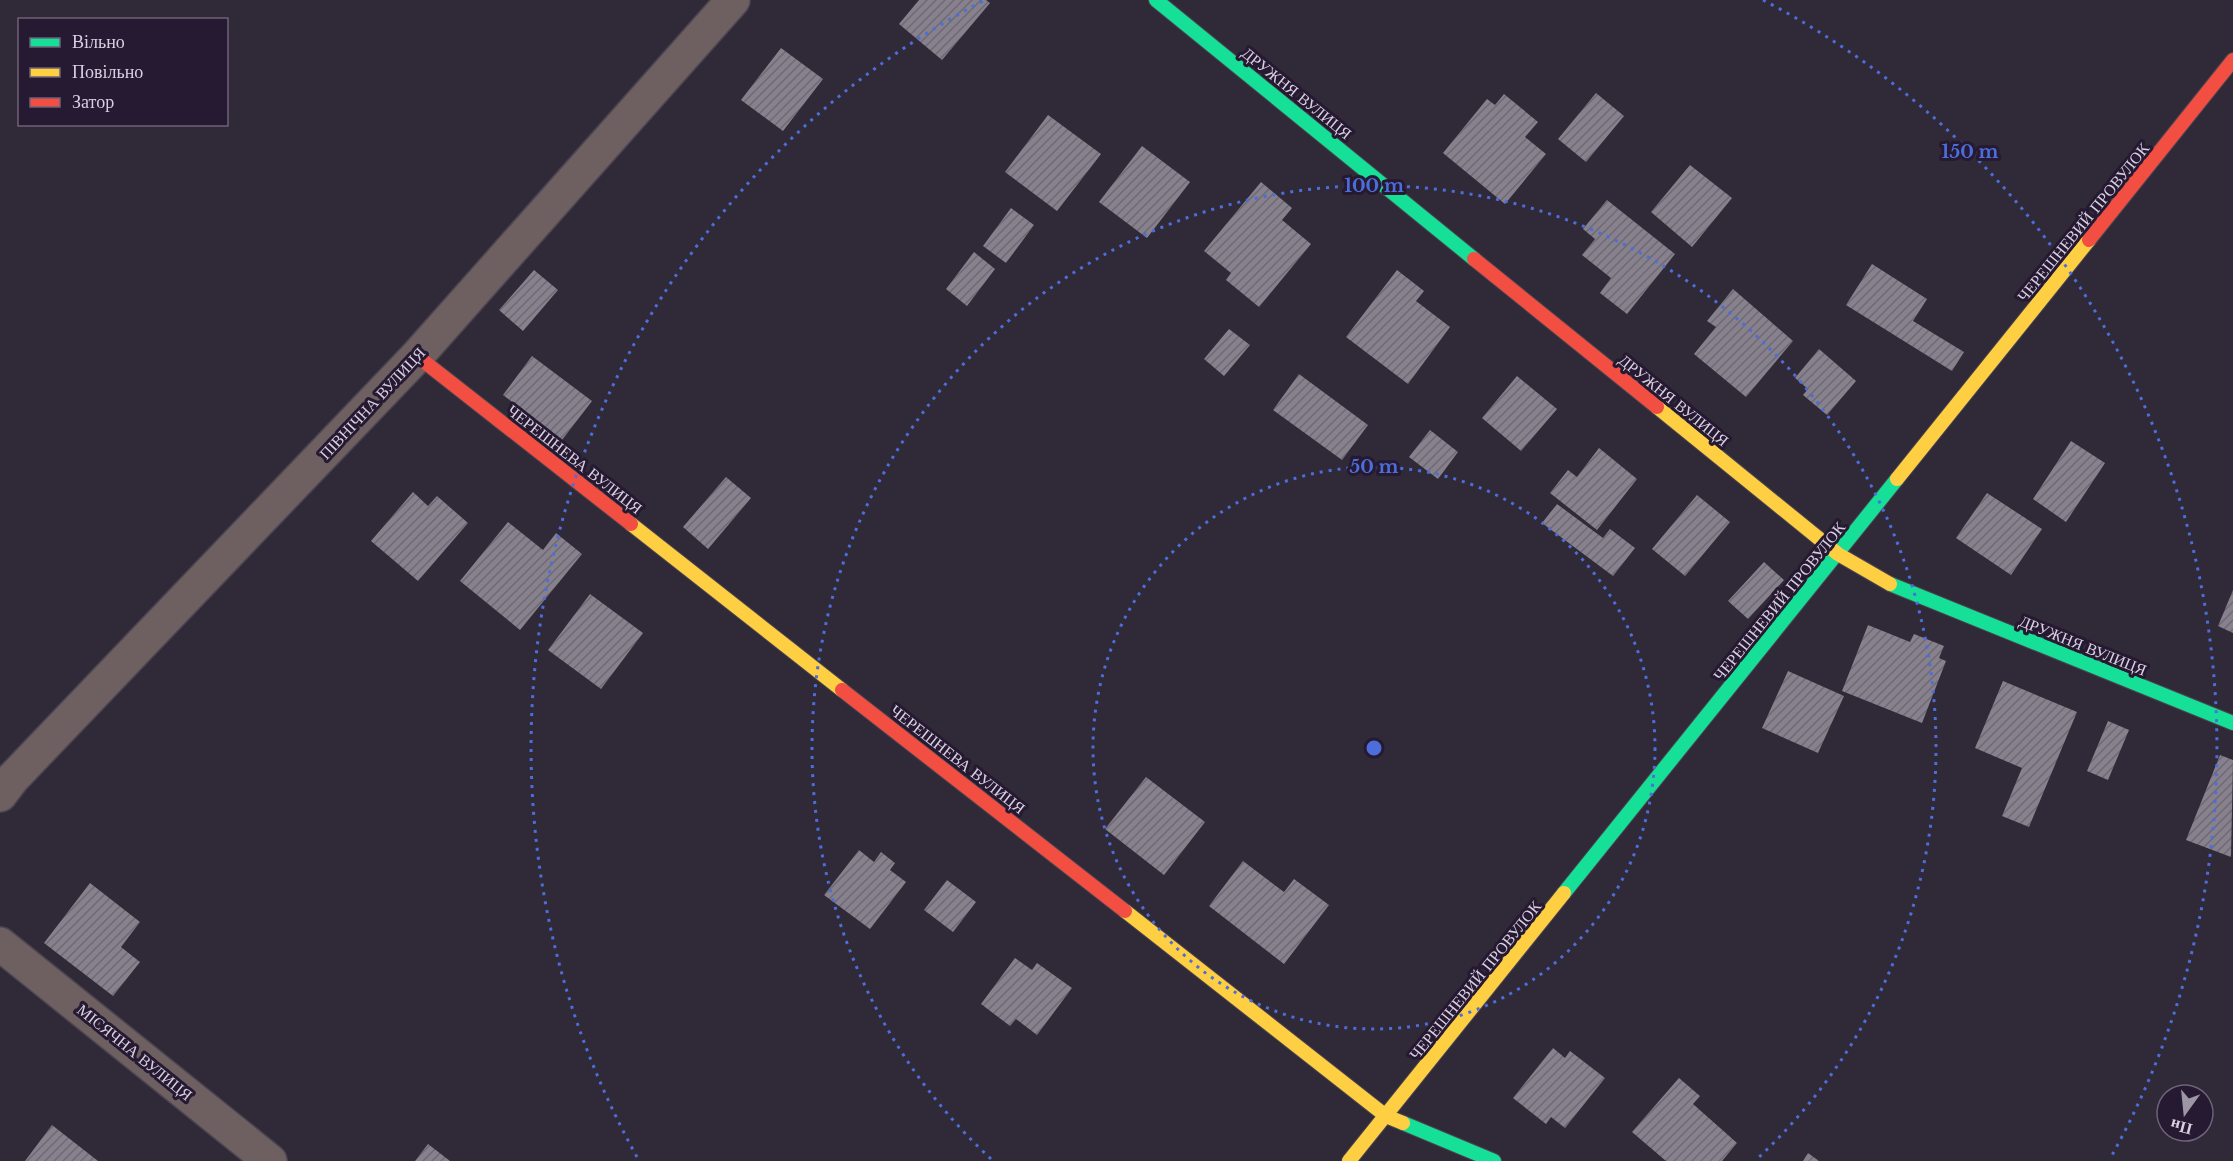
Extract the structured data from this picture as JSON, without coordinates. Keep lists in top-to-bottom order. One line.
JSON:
{"streets":{"street":["ДРУЖНЯ ВУЛИЦЯ","ЧЕРЕШНЕВИЙ ПРОВУЛОК","ПІВНІЧНА ВУЛИЦЯ","ЧЕРЕШНЕВА ВУЛИЦЯ","МІСЯЧНА ВУЛИЦЯ"]},"crossings":[["ДРУЖНЯ ВУЛИЦЯ","ЧЕРЕШНЕВИЙ ПРОВУЛОК"],["ЧЕРЕШНЕВИЙ ПРОВУЛОК","ЧЕРЕШНЕВА ВУЛИЦЯ"],["ПІВНІЧНА ВУЛИЦЯ","ЧЕРЕШНЕВА ВУЛИЦЯ"]],"legend":["Вільно","Повільно","Затор"],"north":"bottom","rings":["150 m","100 m","50 m"]}
